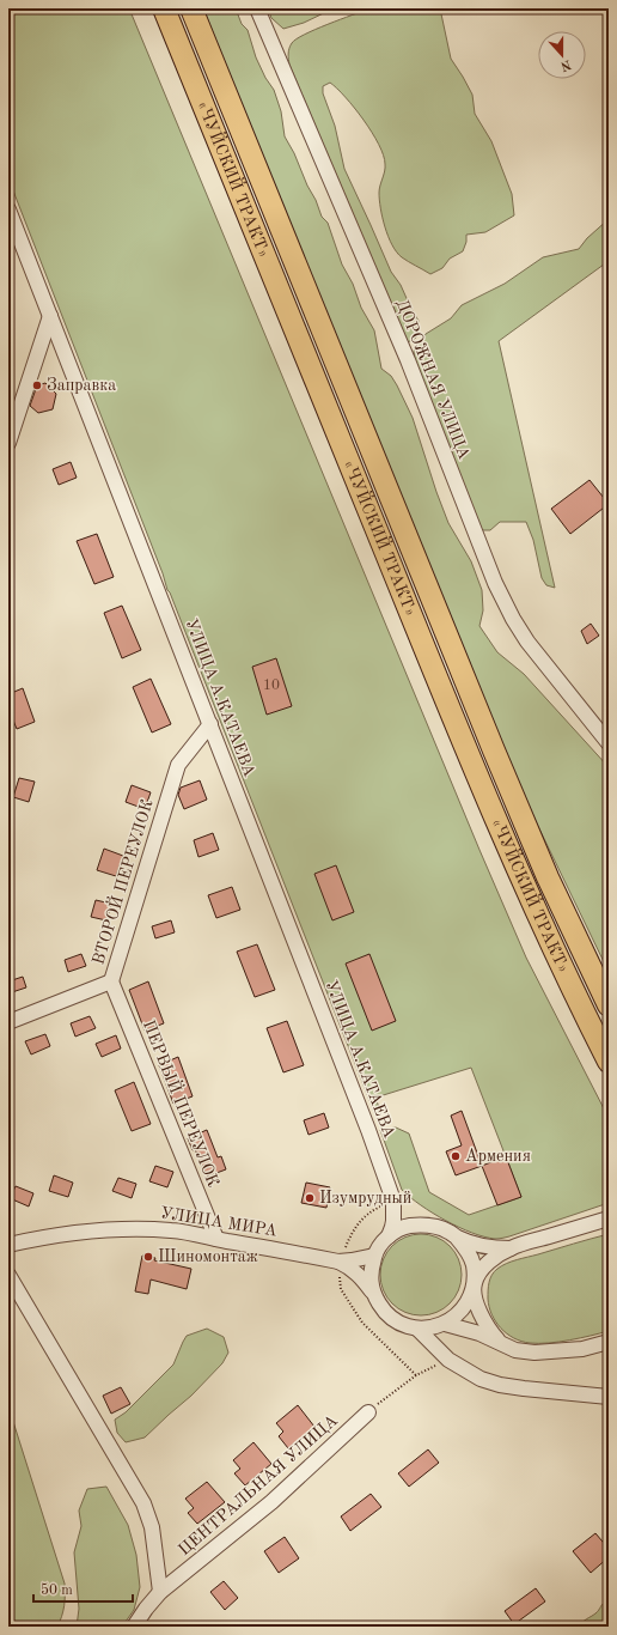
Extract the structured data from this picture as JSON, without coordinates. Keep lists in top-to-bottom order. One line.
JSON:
{"streets":{"highway":["«ЧУЙСКИЙ ТРАКТ»"],"street":["ДОРОЖНАЯ УЛИЦА","УЛИЦА А.КАТАЕВА","ВТОРОЙ ПЕРЕУЛОК","ПЕРВЫЙ ПЕРЕУЛОК","УЛИЦА МИРА","ЦЕНТРАЛЬНАЯ УЛИЦА"]},"crossings":[["УЛИЦА А.КАТАЕВА","ВТОРОЙ ПЕРЕУЛОК"],["ВТОРОЙ ПЕРЕУЛОК","ПЕРВЫЙ ПЕРЕУЛОК"],["ПЕРВЫЙ ПЕРЕУЛОК","УЛИЦА МИРА"]],"places":["Заправка","Армения","Изумрудный","Шиномонтаж"],"house_numbers":["10"],"scale_bar":"50 m","north":"bottom"}
